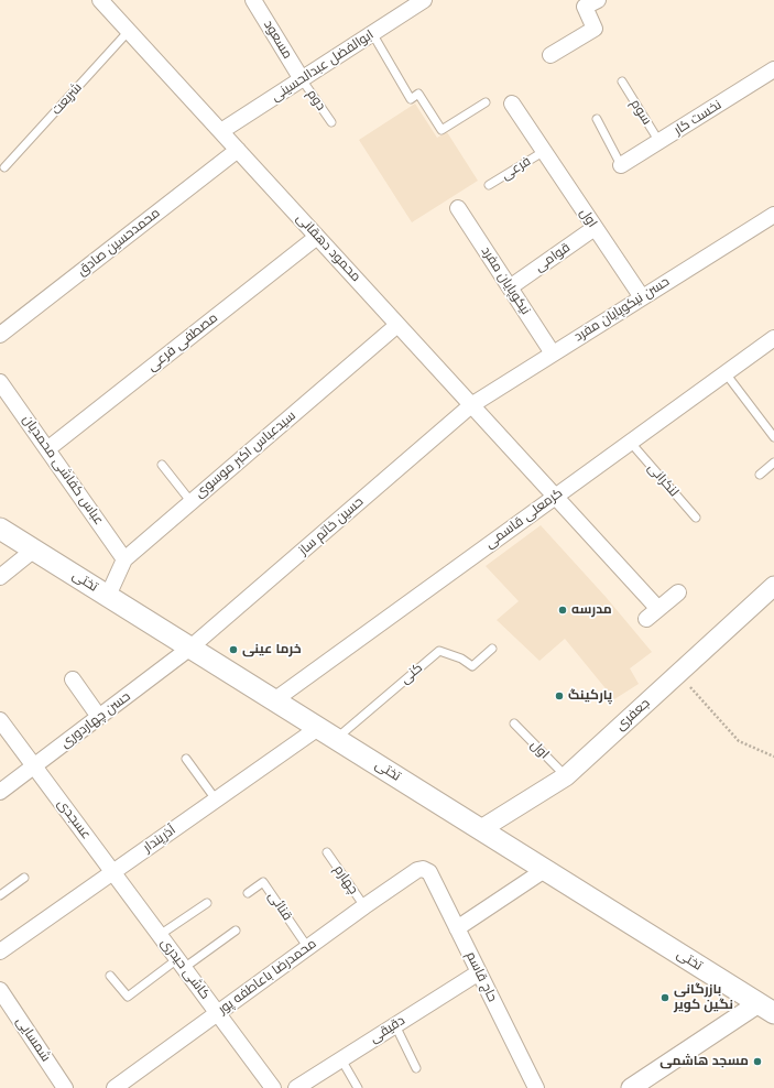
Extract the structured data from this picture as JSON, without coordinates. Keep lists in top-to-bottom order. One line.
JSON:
{"streets":{"main road":["تختی"],"street":["مسعود","ابوالفضل عبدالحسینی","نخست کار","اول","محمدحسین صادق","محمود دهقانی","قوامی","نیکوپایان مفرد","حسن نیکوپایان مفرد","مصطفی فرعی","سیدعباس اکبر موسوی","عباس کفاشی محمدیان","کرمعلی قاسمی","حسین خاتم ساز","جعفری","حسن چهاردوری","عسجدی","آذرپندار","کاشی حیدری","محمدرضا باعاطفه پور","حاج قاسم","دقیقی","شمسایی"],"lane":["شریعت","دوم","سوم","فرعی","لنکرانی","کنی","چهارم","قنائی"]},"crossings":[["مسعود","ابوالفضل عبدالحسینی"],["مسعود","دوم"],["ابوالفضل عبدالحسینی","دوم"],["ابوالفضل عبدالحسینی","محمود دهقانی"],["شریعت","محمود دهقانی"],["سوم","نخست کار"],["فرعی","اول"],["اول","قوامی"],["اول","حسن نیکوپایان مفرد"],["اول","جعفری"],["محمدحسین صادق","محمود دهقانی"],["محمود دهقانی","حسن نیکوپایان مفرد"],["محمود دهقانی","مصطفی فرعی"],["محمود دهقانی","سیدعباس اکبر موسوی"],["محمود دهقانی","کرمعلی قاسمی"],["محمود دهقانی","حسین خاتم ساز"],["قوامی","نیکوپایان مفرد"],["نیکوپایان مفرد","حسن نیکوپایان مفرد"],["حسن نیکوپایان مفرد","حسین خاتم ساز"],["مصطفی فرعی","عباس کفاشی محمدیان"],["سیدعباس اکبر موسوی","عباس کفاشی محمدیان"],["سیدعباس اکبر موسوی","تختی"],["لنکرانی","کرمعلی قاسمی"],["کرمعلی قاسمی","تختی"],["حسین خاتم ساز","تختی"],["حسین خاتم ساز","حسن چهاردوری"],["تختی","کنی"],["تختی","جعفری"],["تختی","حسن چهاردوری"],["تختی","آذرپندار"],["حسن چهاردوری","عسجدی"],["عسجدی","آذرپندار"],["عسجدی","کاشی حیدری"],["آذرپندار","کاشی حیدری"],["چهارم","محمدرضا باعاطفه پور"],["قنائی","محمدرضا باعاطفه پور"],["کاشی حیدری","محمدرضا باعاطفه پور"],["محمدرضا باعاطفه پور","حاج قاسم"],["حاج قاسم","دقیقی"]],"places":["مدرسه","خرما عینی","پارکینگ","بازرگانی نگین کویر","مسجد هاشمی"]}
